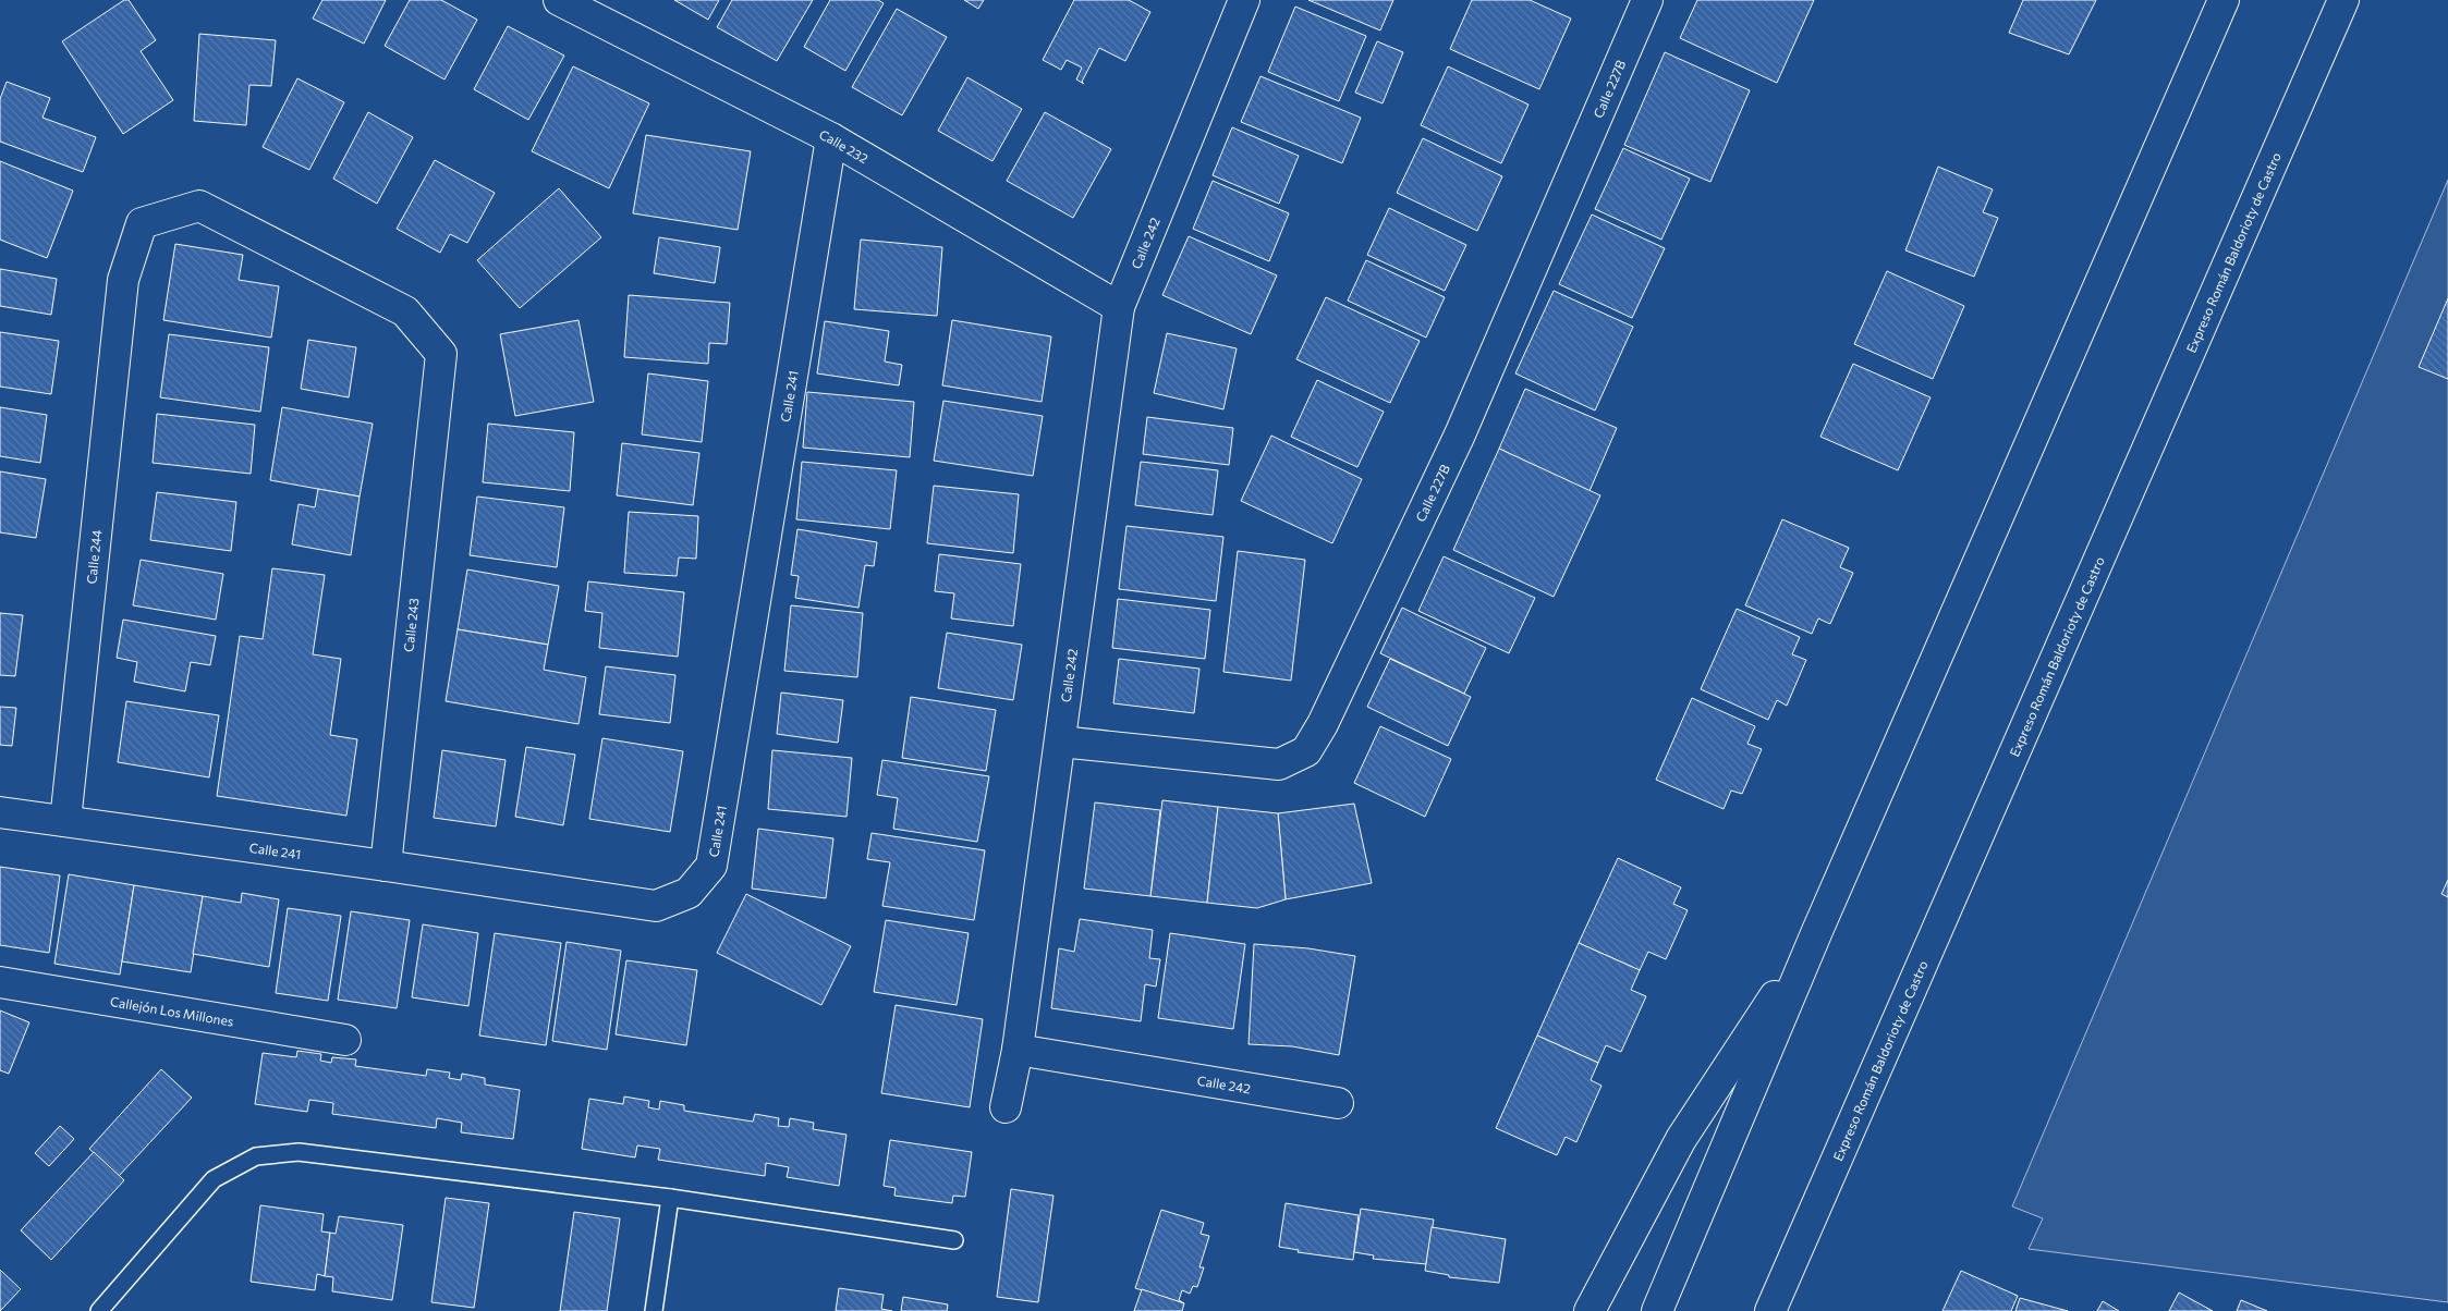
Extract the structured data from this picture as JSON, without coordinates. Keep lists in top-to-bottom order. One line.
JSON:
{"streets":{"main road":["Calle 227B","Calle 232","Calle 242","Expreso Román Baldorioty de Castro","Calle 241","Calle 244","Calle 243","Callejón Los Millones"]},"crossings":[["Calle 227B","Calle 242"],["Calle 232","Calle 242"],["Calle 232","Calle 241"],["Calle 241","Calle 244"],["Calle 241","Calle 243"],["Calle 244","Calle 243"]]}
